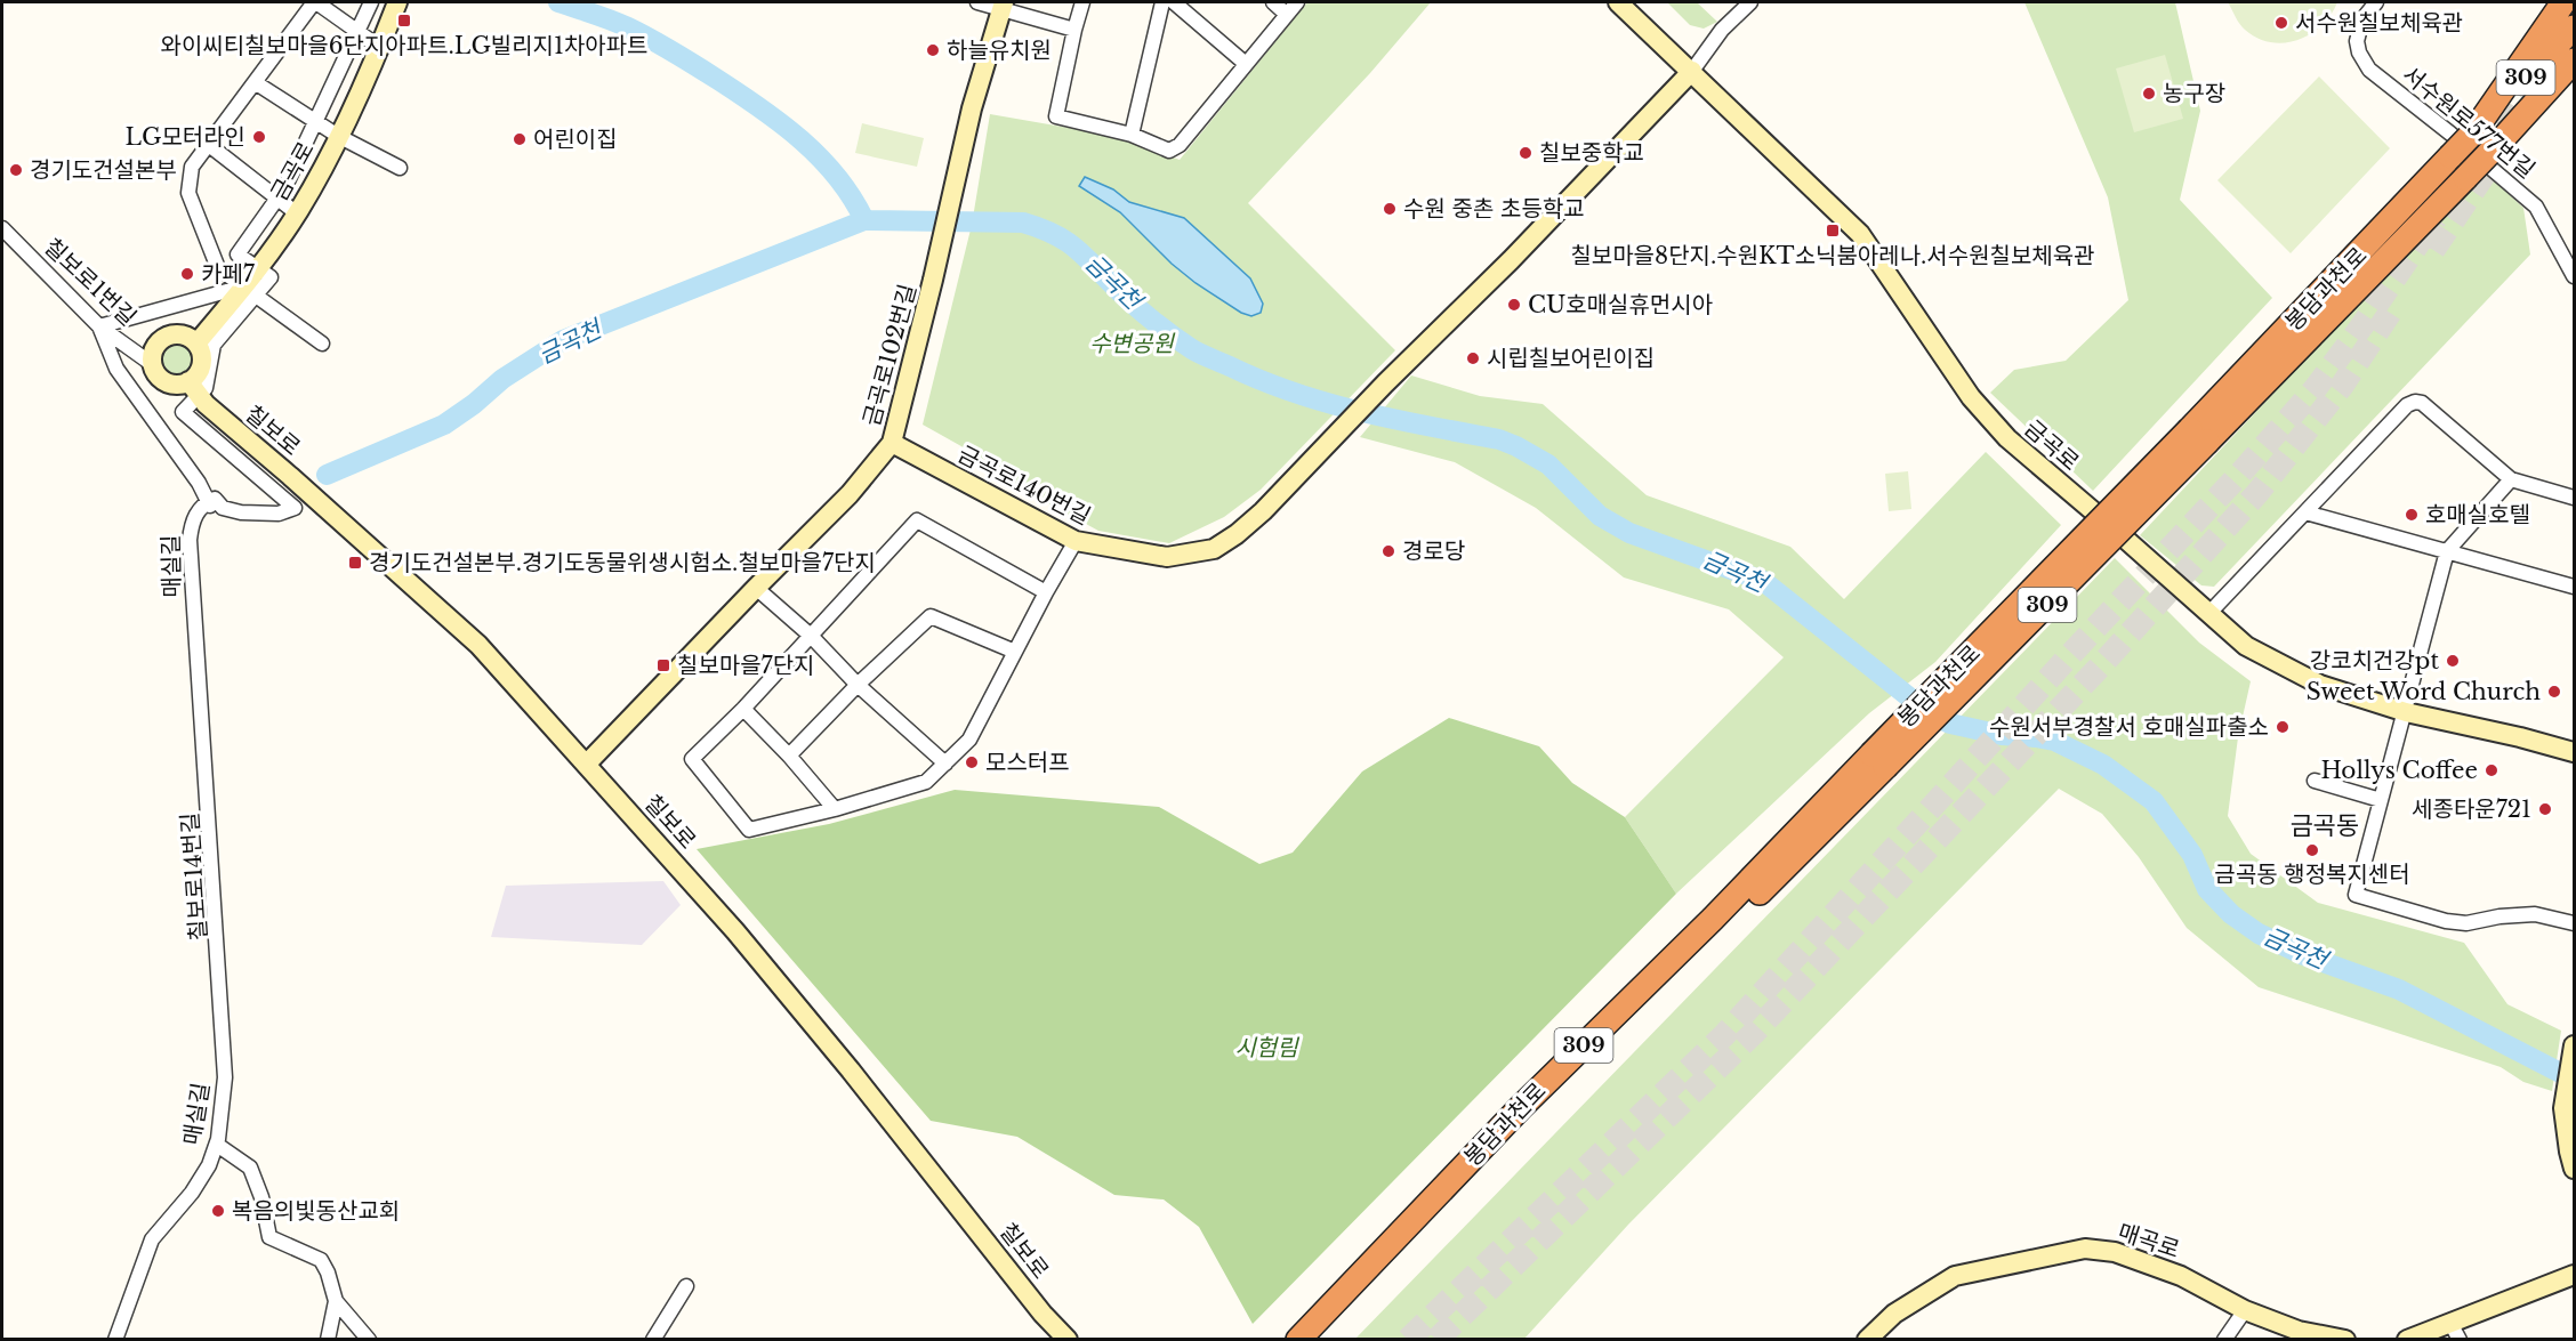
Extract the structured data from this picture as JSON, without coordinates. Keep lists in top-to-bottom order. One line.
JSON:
{"streets":{"highway":["309","봉담과천로"],"main road":["금곡로","금곡로102번길","칠보로","금곡로140번길","매곡로"],"street":["서수원로577번길","칠보로1번길","매실길","칠보로14번길"]},"crossings":[["금곡로","칠보로1번길"],["금곡로","칠보로"],["금곡로","금곡로140번길"],["칠보로1번길","칠보로"],["금곡로102번길","칠보로"],["금곡로102번길","금곡로140번길"],["매실길","칠보로14번길"]],"districts":["금곡동"],"water":["금곡천"],"parks":["수변공원","시험림"],"places":{"transit":["와이씨티칠보마을6단지아파트.LG빌리지1차아파트","칠보마을8단지.수원KT소닉붐아레나.서수원칠보체육관","경기도건설본부.경기도동물위생시험소.철보마을7단지","칠보마을7단지"],"other":["서수원칠보체육관","하늘유치원","농구장","LG모터라인","어린이집","칠보중학교","경기도건설본부","수원 중촌 초등학교","카페7","CU호매실휴먼시아","시립칠보어린이집","호매실호텔","경로당","강코치건강pt","Sweet Word Church","수원서부경찰서 호매실파출소","모스터프","Hollys Coffee","세종타운721","금곡동 행정복지센터","복음의빛동산교회"]}}
